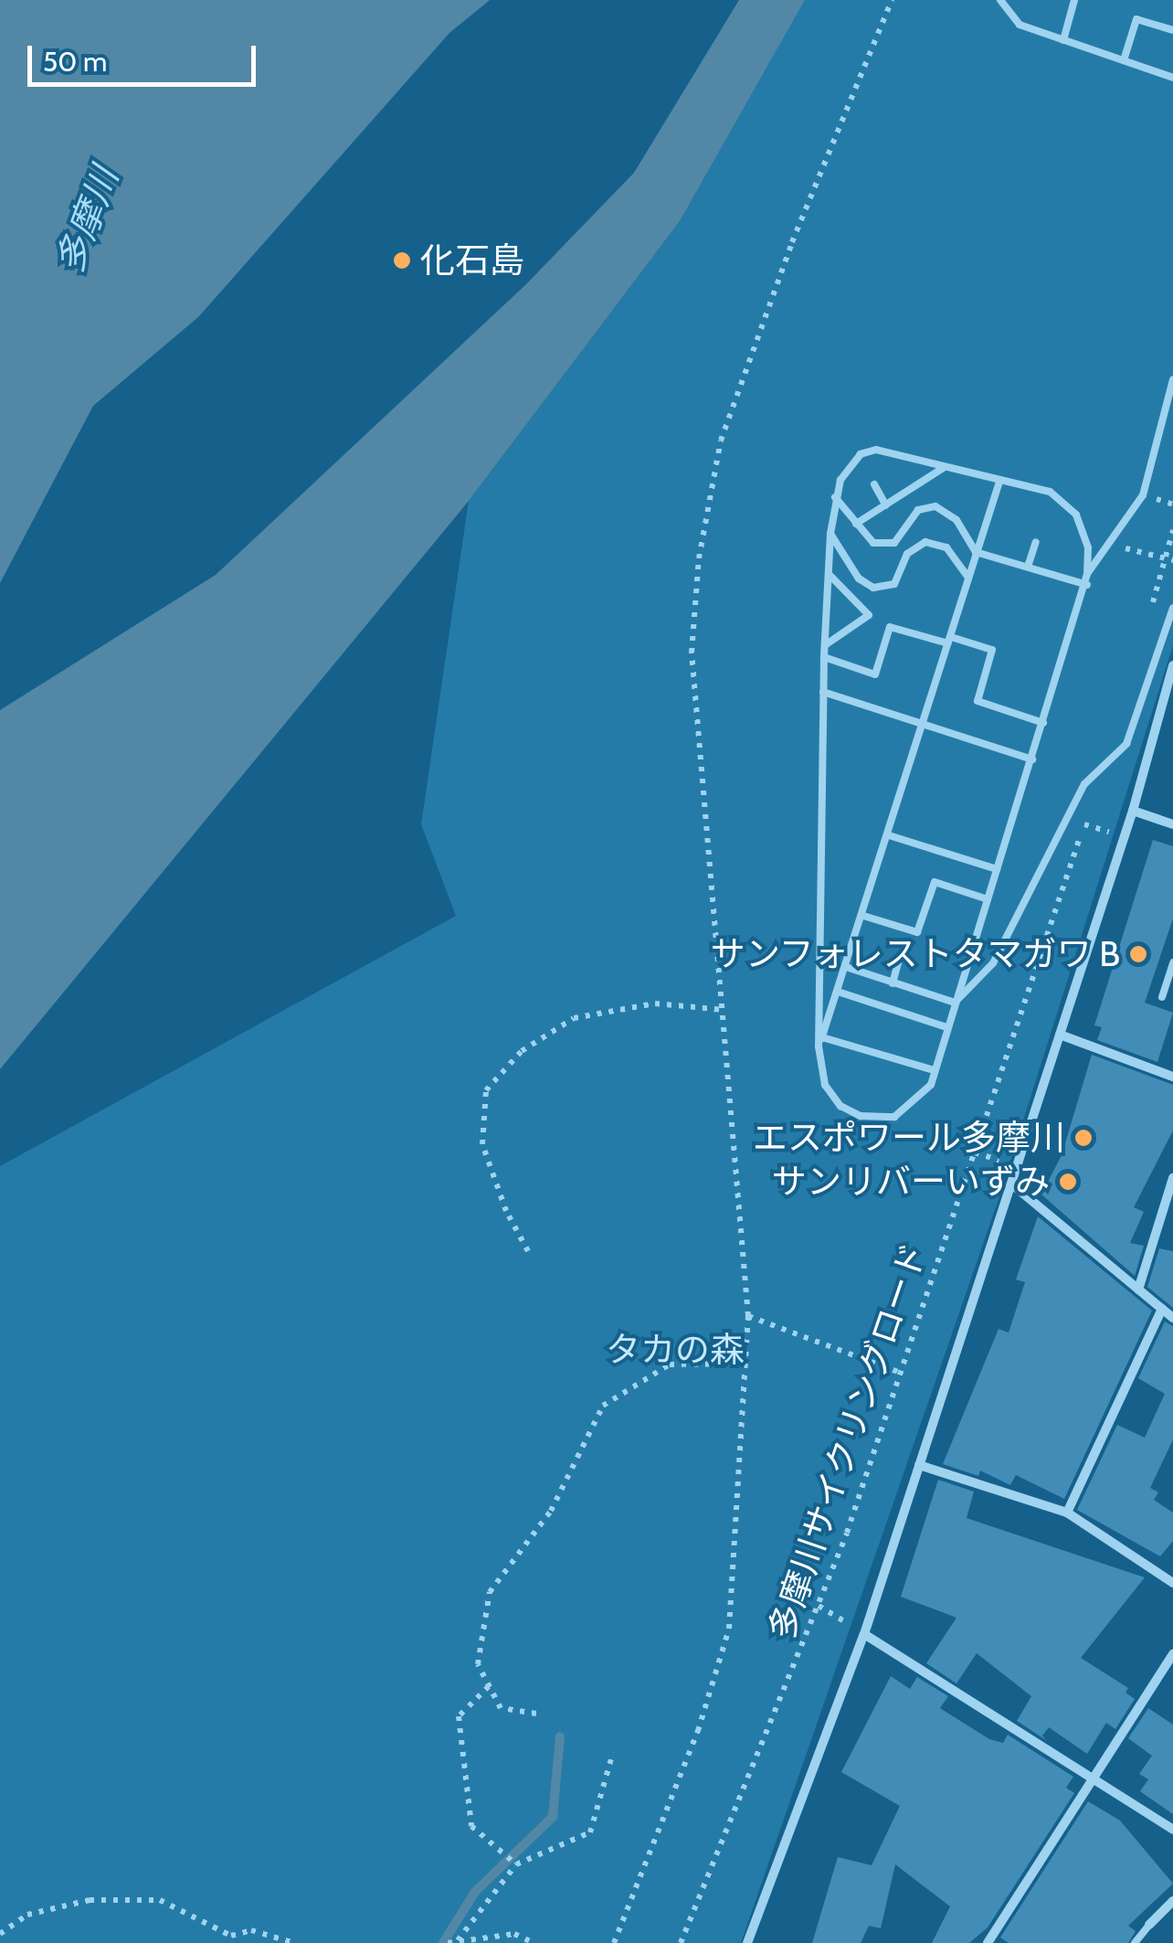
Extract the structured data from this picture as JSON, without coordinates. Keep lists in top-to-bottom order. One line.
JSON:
{"streets":{"path":["多摩川サイクリングロード"]},"water":["多摩川"],"parks":["タカの森"],"places":["化石島","サンフォレストタマガワ B","エスポワール多摩川","サンリバーいずみ"],"scale_bar":"50 m"}
